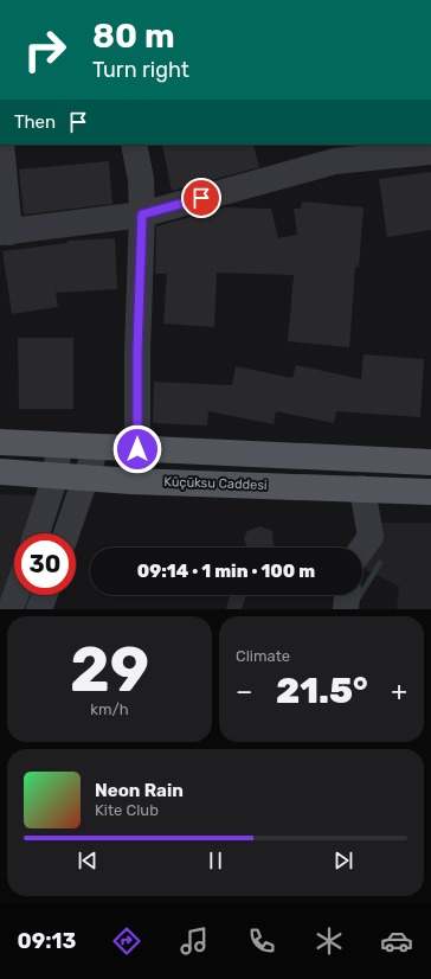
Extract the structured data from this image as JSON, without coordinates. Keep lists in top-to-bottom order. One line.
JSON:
{"streets":{"main road":["Küçüksu Caddesi"]},"page":{"turn":["80 m","Turn right"],"then":"Then","limit":"30","trip":"09:14 · 1 min · 100 m","tile":[["29","km/h"],"Climate"],"heat":["−","21.5°","+"],"song":["Neon Rain","Kite Club"],"tabs":"09:13"}}
